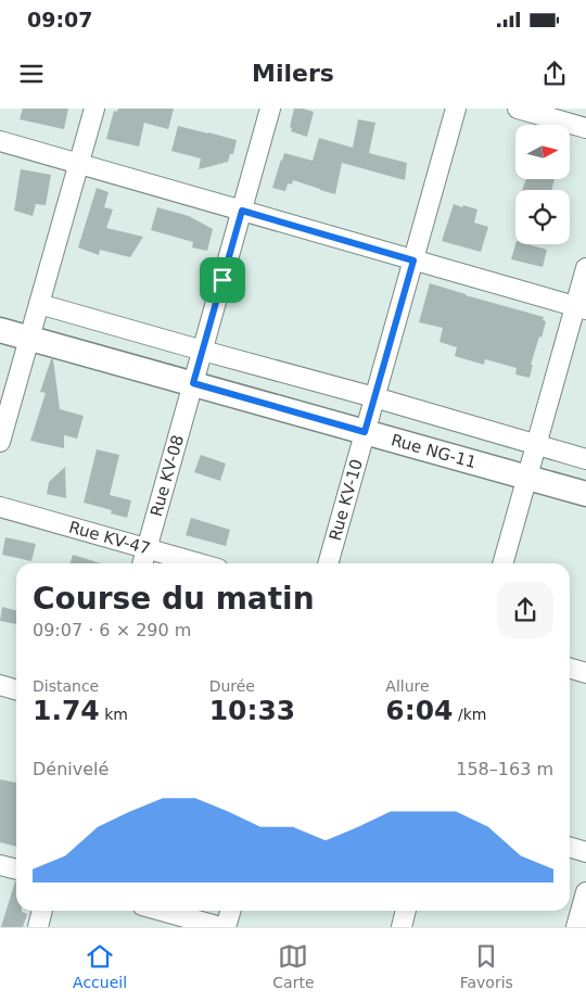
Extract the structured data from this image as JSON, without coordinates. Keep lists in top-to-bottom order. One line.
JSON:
{"streets":{"street":["Rue NG-11","Rue KV-08","Rue KV-10","Rue KV-47"]},"crossings":[["Rue NG-11","Rue KV-08"],["Rue NG-11","Rue KV-10"],["Rue KV-08","Rue KV-47"]],"north":"right","page":{"status":"09:07","header":"Milers","heading":["Course du matin","09:07 · 6 × 290 m"],"stats":[["Distance","1.74 km"],["Durée","10:33"],["Allure","6:04 /km"]],"chart":["Dénivelé","158–163 m"],"tabs":["Accueil","Carte","Favoris"]}}
